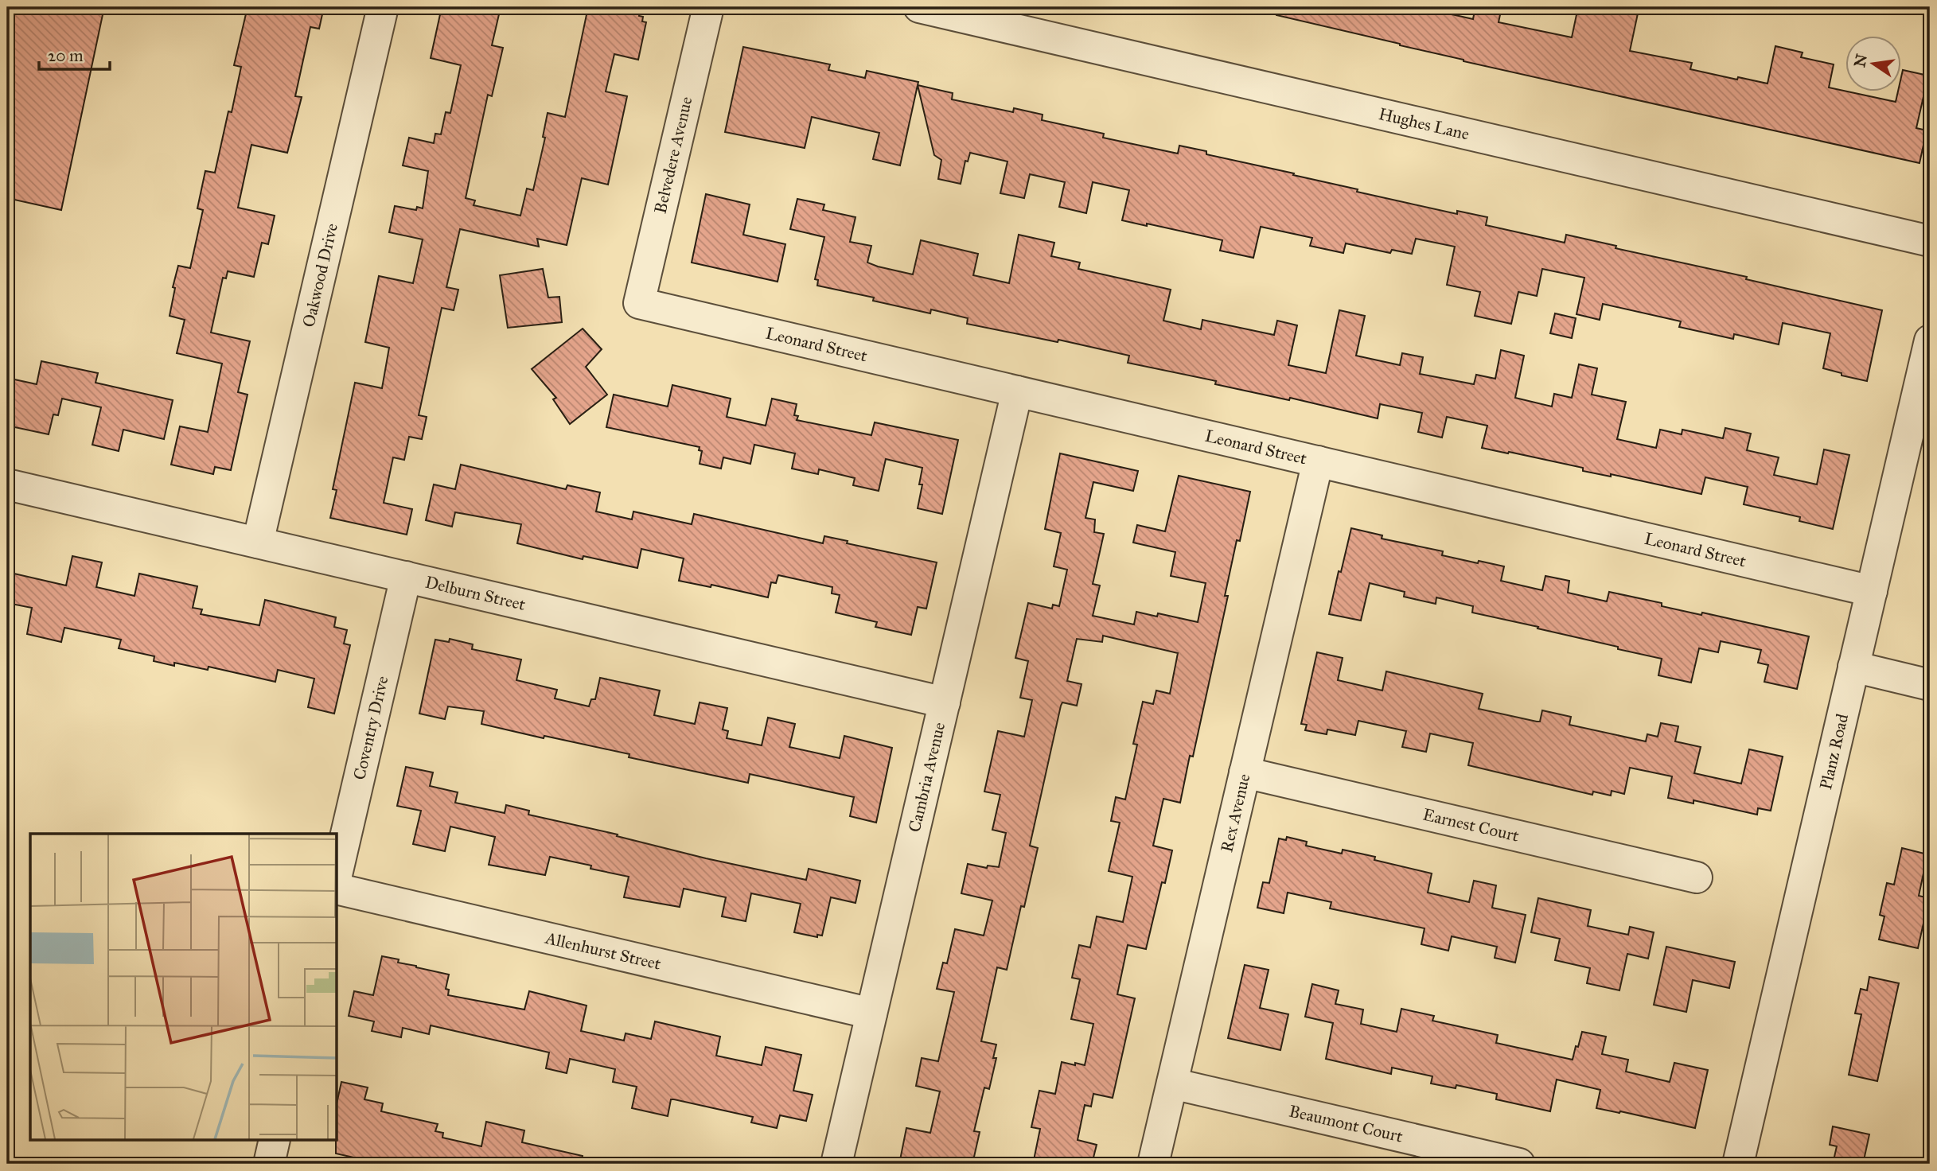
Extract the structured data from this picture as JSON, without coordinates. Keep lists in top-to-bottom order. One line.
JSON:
{"streets":{"street":["Hughes Lane","Belvedere Avenue","Oakwood Drive","Leonard Street","Delburn Street","Coventry Drive","Planz Road","Cambria Avenue","Rex Avenue","Earnest Court","Allenhurst Street","Beaumont Court"]},"crossings":[["Belvedere Avenue","Leonard Street"],["Oakwood Drive","Delburn Street"],["Leonard Street","Planz Road"],["Leonard Street","Cambria Avenue"],["Leonard Street","Rex Avenue"],["Delburn Street","Coventry Drive"],["Delburn Street","Cambria Avenue"],["Cambria Avenue","Allenhurst Street"],["Rex Avenue","Earnest Court"],["Rex Avenue","Beaumont Court"]],"scale_bar":"20 m","north":"left"}
